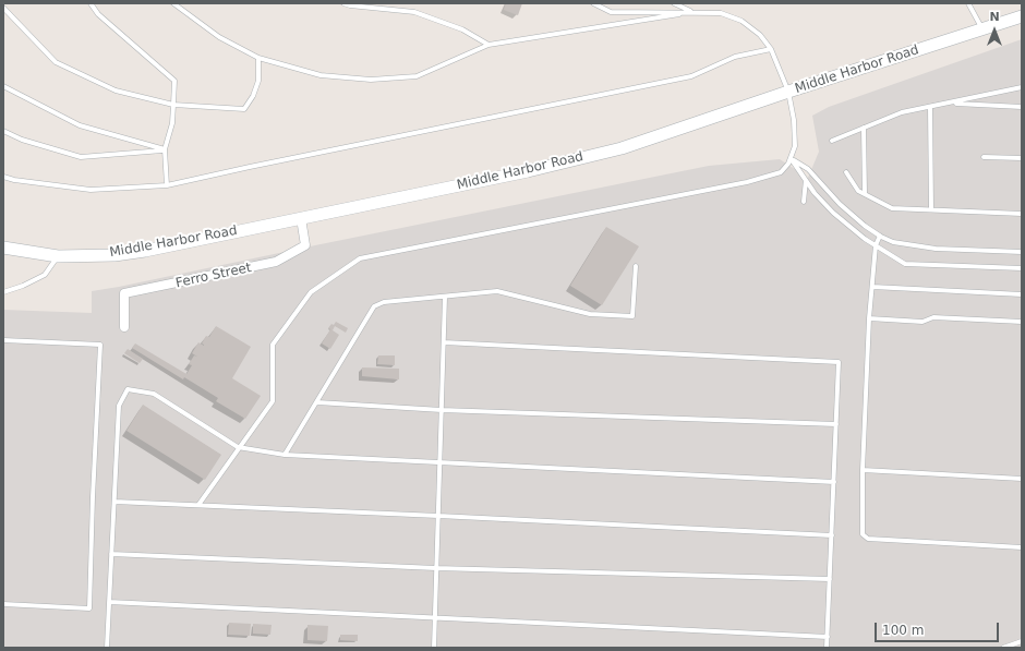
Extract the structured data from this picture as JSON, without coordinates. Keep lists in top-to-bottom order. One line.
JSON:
{"streets":{"main road":["Middle Harbor Road"],"street":["Ferro Street"]},"crossings":[["Middle Harbor Road","Ferro Street"]],"scale_bar":"100 m","north":"top"}
